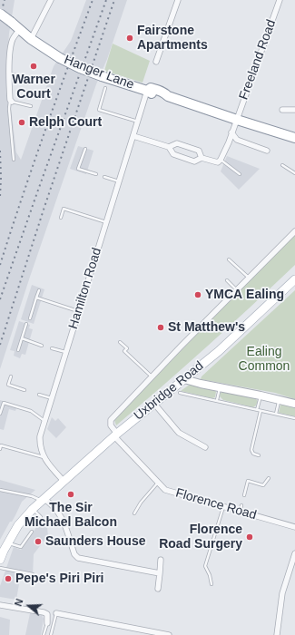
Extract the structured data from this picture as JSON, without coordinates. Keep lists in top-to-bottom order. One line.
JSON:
{"streets":{"highway":["Hanger Lane"],"main road":["Uxbridge Road"],"street":["Freeland Road","Hamilton Road","Florence Road"]},"crossings":[["Freeland Road","Hanger Lane"],["Hanger Lane","Hamilton Road"],["Hamilton Road","Uxbridge Road"],["Uxbridge Road","Florence Road"]],"parks":["Ealing Common"],"places":["Fairstone Apartments","Warner Court","Relph Court","YMCA Ealing","St Matthew's","The Sir Michael Balcon","Florence Road Surgery","Saunders House","Pepe's Piri Piri"],"north":"left"}
